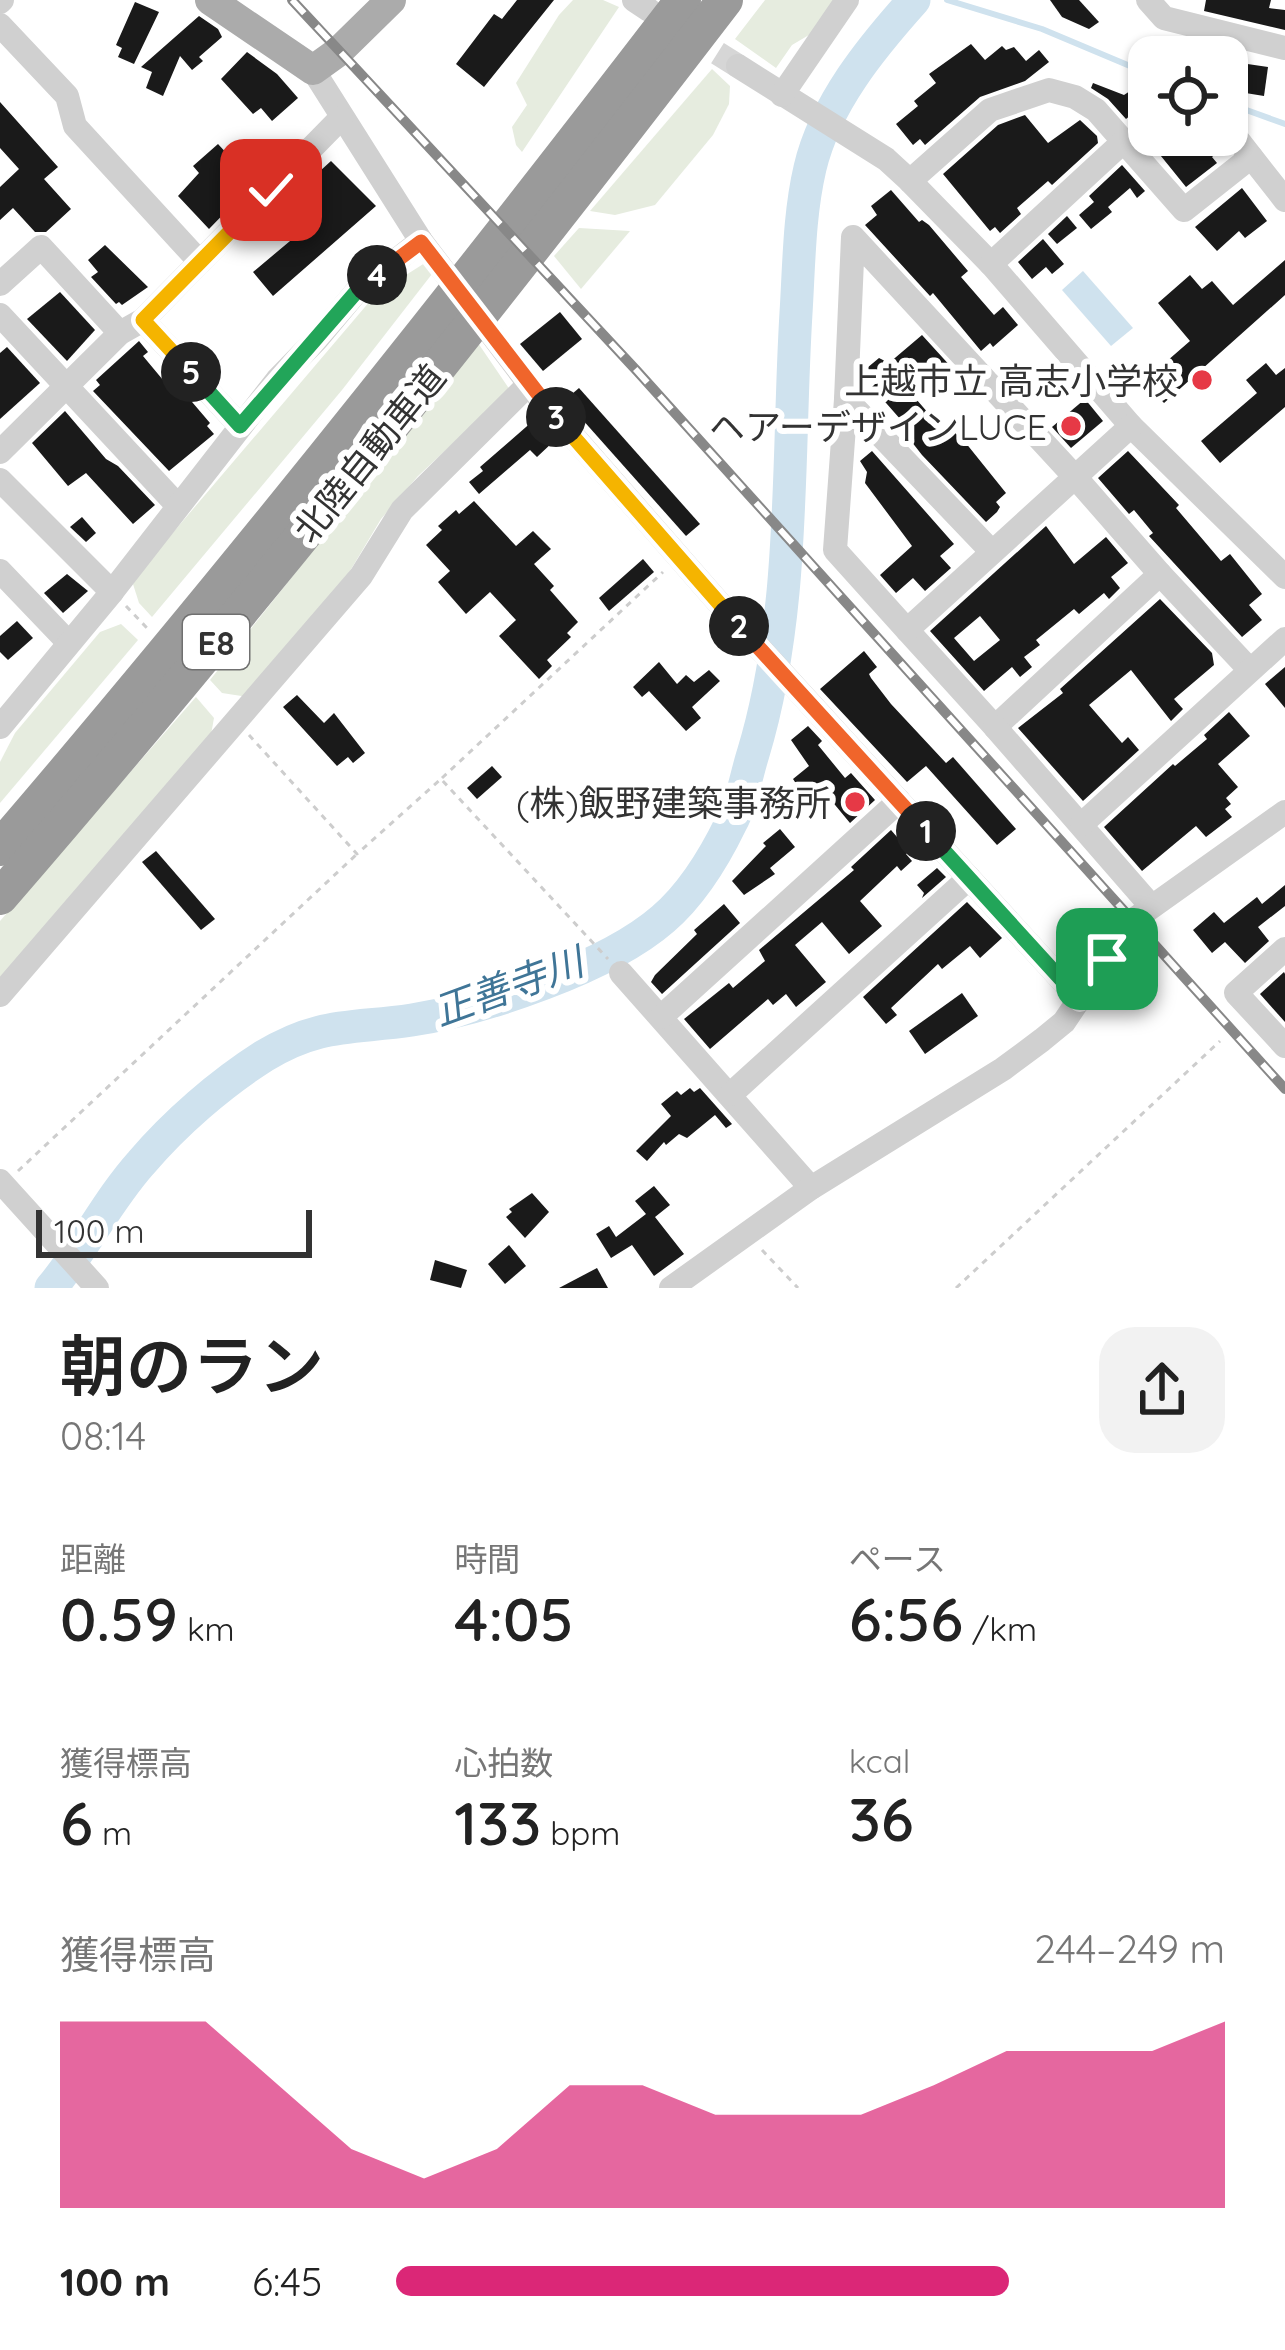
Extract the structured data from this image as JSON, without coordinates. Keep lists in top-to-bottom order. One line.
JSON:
{"streets":{"highway":["北陸自動車道","E8"]},"water":["正善寺川"],"places":["上越市立 高志小学校","ヘアーデザインLUCE","(株)飯野建築事務所"],"scale_bar":"100 m","page":{"pins":["4","5","3","2","1"],"scale":"100 m","heading":["朝のラン","08:14"],"stats":[["距離","0.59 km"],["時間","4:05"],["ペース","6:56 /km"],["獲得標高","6 m"],["心拍数","133 bpm"],["kcal","36"]],"chart":["獲得標高","244–249 m"],"list":[{"name":"100 m","note":"6:45"}]}}
